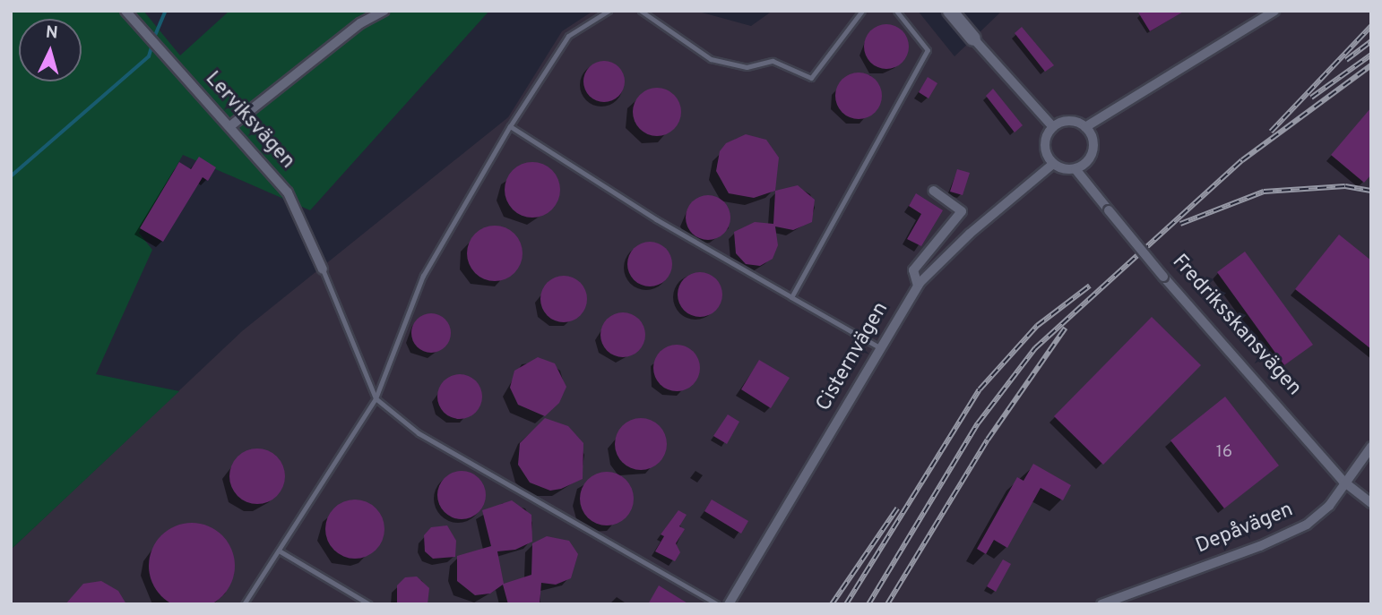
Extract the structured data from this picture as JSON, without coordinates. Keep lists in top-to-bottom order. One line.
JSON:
{"streets":{"street":["Lerviksvägen","Fredriksskansvägen","Cisternvägen","Depåvägen"]},"crossings":[["Fredriksskansvägen","Cisternvägen"],["Fredriksskansvägen","Depåvägen"]],"house_numbers":["16"],"north":"top"}
